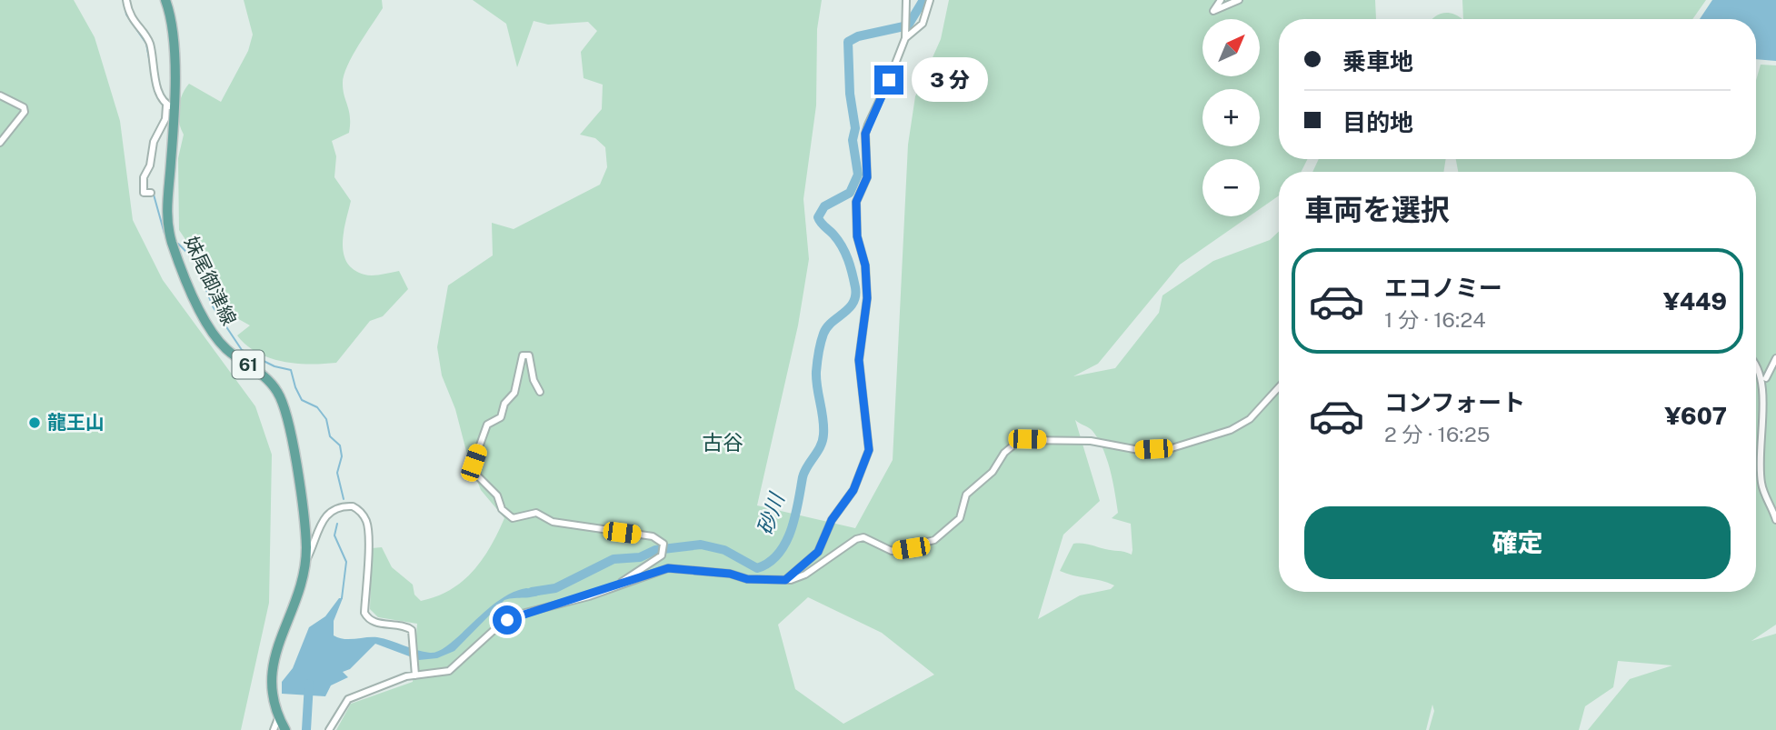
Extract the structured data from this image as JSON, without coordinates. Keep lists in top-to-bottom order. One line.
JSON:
{"streets":{"main road":["妹尾御津線","61"]},"districts":["古谷"],"water":["砂川"],"places":["龍王山"],"north":"top right","page":{"map_buttons":["+","−"],"banner":["乗車地","目的地"],"bubble":"3 分","heading":"車両を選択","list":[{"name":"エコノミー","note":"1 分 · 16:24","value":"¥449"},{"name":"コンフォート","note":"2 分 · 16:25","value":"¥607"}],"buttons":"確定"}}
